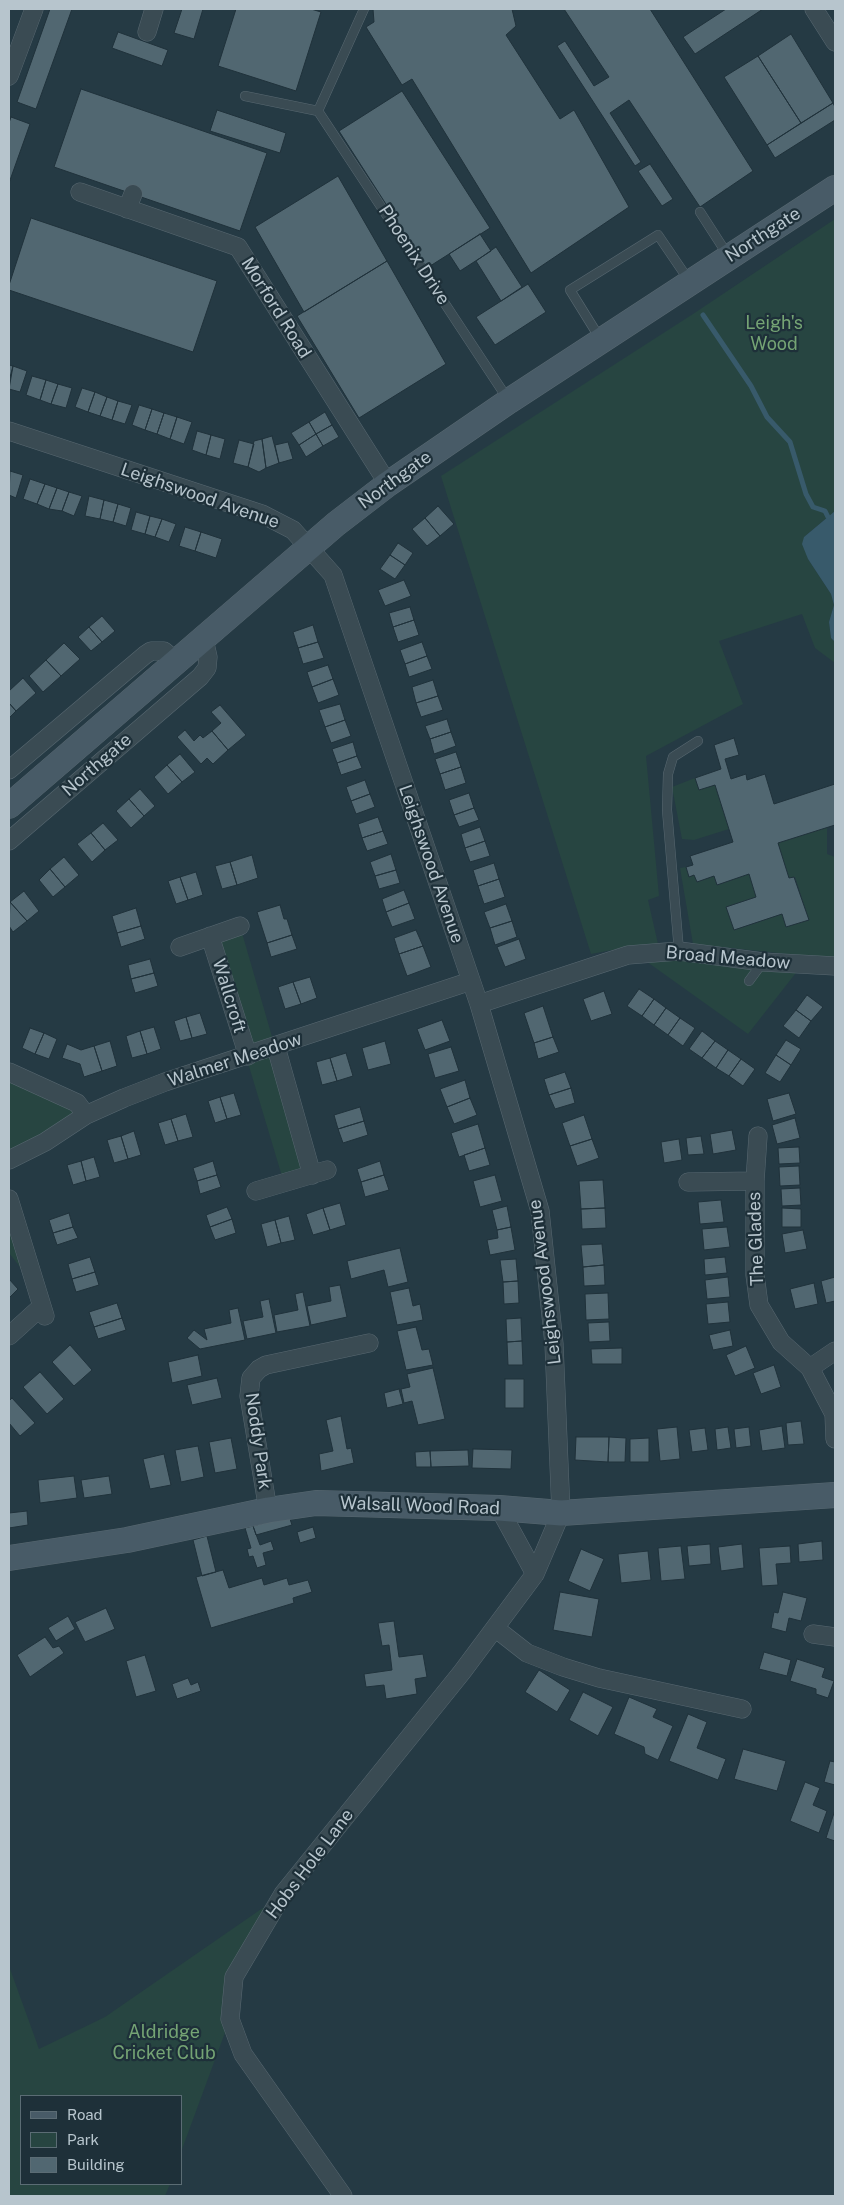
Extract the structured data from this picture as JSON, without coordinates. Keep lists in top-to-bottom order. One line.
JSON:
{"streets":{"main road":["Northgate","Walsall Wood Road"],"street":["Morford Road","Leighswood Avenue","Broad Meadow","Wallcroft","Walmer Meadow","The Glades","Noddy Park","Hobs Hole Lane"],"lane":["Phoenix Drive"]},"crossings":[["Northgate","Phoenix Drive"],["Northgate","Morford Road"],["Northgate","Leighswood Avenue"],["Leighswood Avenue","Broad Meadow"],["Leighswood Avenue","Walmer Meadow"],["Leighswood Avenue","Walsall Wood Road"],["Leighswood Avenue","Hobs Hole Lane"],["Wallcroft","Walmer Meadow"],["Noddy Park","Walsall Wood Road"],["Walsall Wood Road","Hobs Hole Lane"]],"parks":["Leigh's Wood","Aldridge Cricket Club"],"legend":["Road","Park","Building"]}
